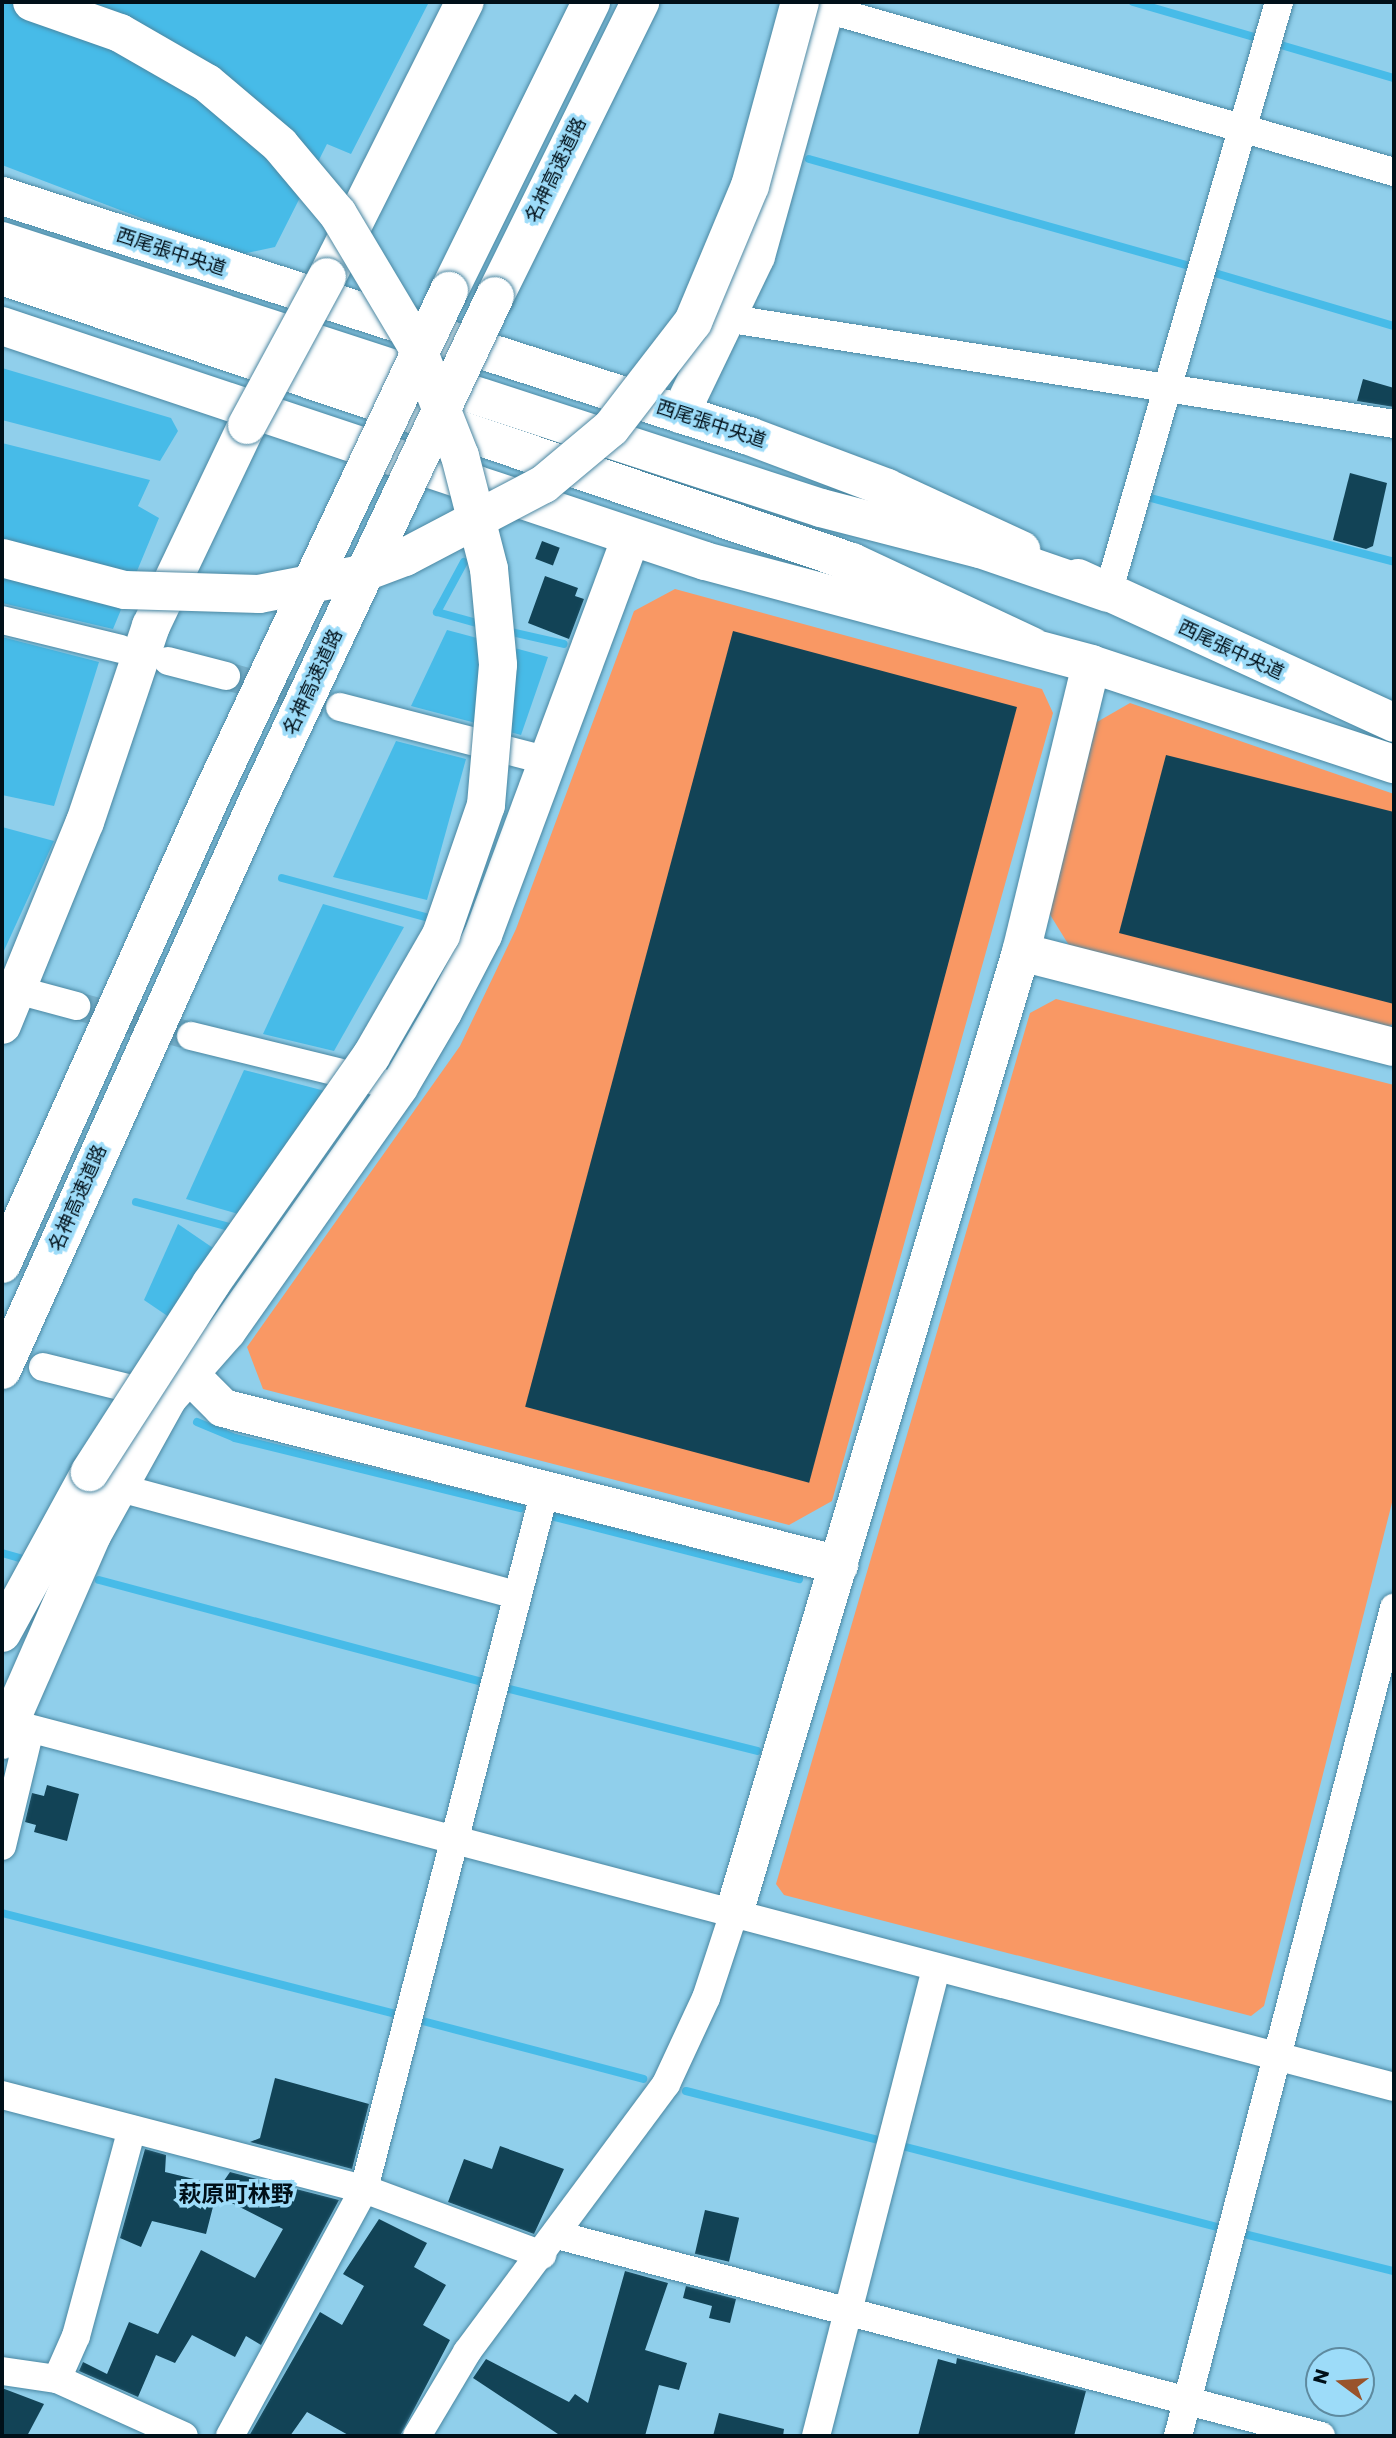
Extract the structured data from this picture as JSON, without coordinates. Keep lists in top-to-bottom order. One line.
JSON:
{"streets":{"main road":["名神高速道路","西尾張中央道"]},"districts":["萩原町林野"],"north":"left"}
